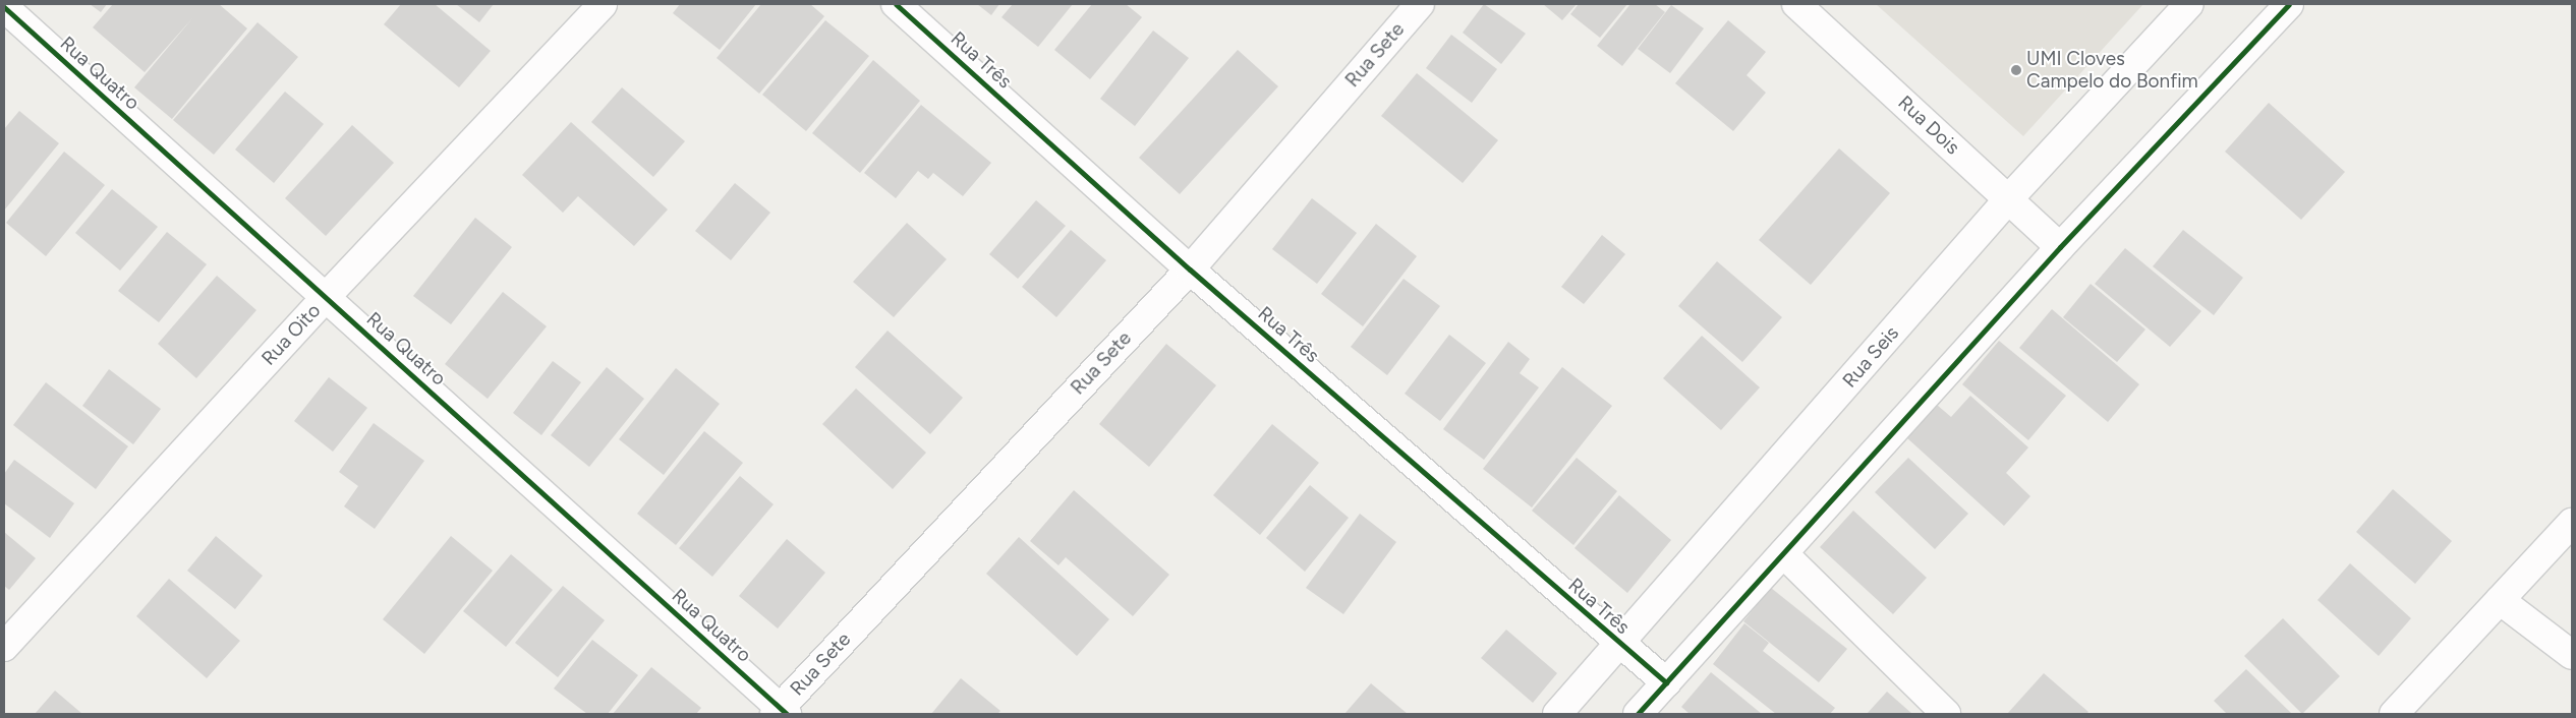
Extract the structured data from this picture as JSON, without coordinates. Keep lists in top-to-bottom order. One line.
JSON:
{"streets":{"street":["Rua Sete","Rua Três","Rua Quatro","Rua Dois","Rua Oito","Rua Seis"]},"crossings":[["Rua Sete","Rua Três"],["Rua Sete","Rua Quatro"],["Rua Três","Rua Seis"],["Rua Quatro","Rua Oito"],["Rua Dois","Rua Seis"]],"places":["UMI Cloves Campelo do Bonfim"]}
